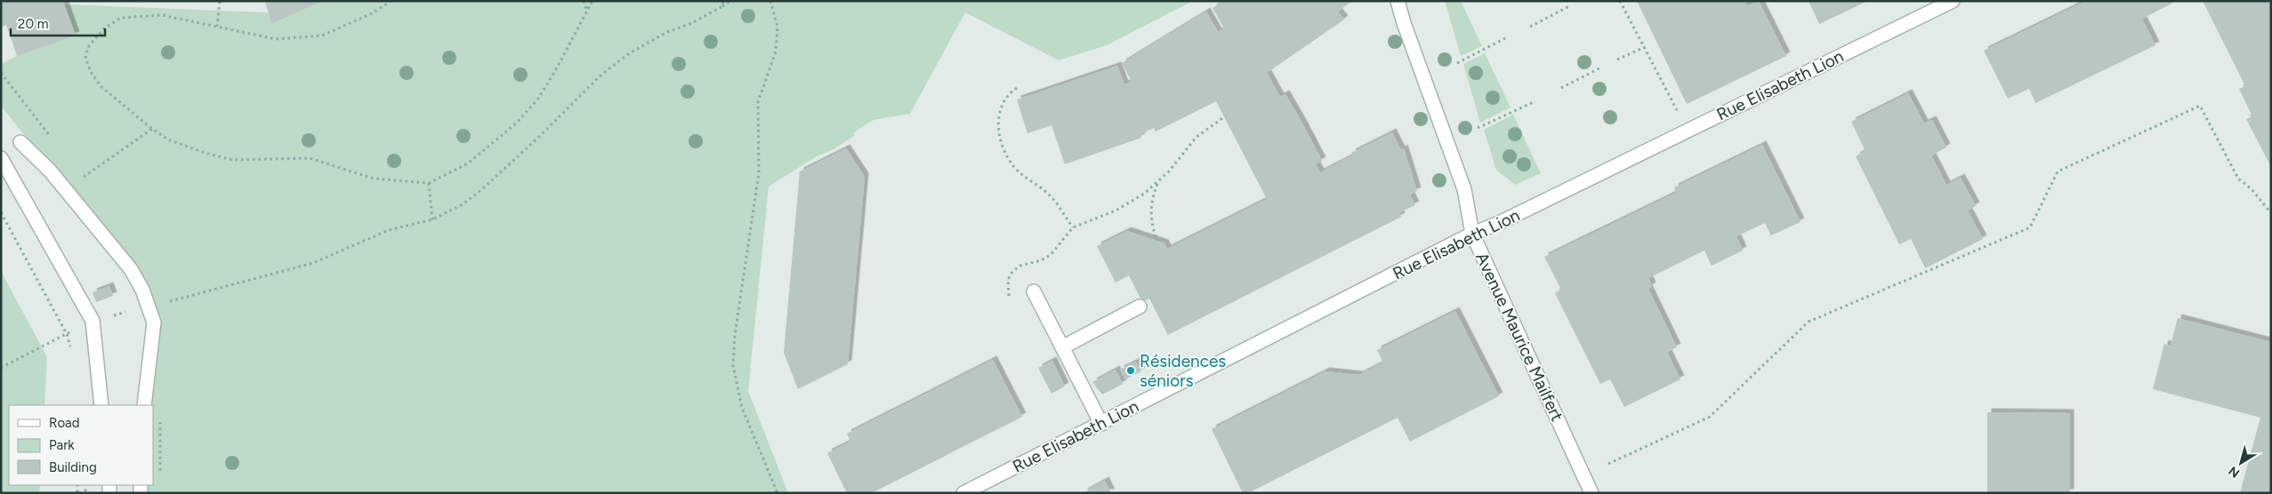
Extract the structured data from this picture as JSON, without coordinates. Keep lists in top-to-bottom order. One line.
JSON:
{"streets":{"street":["Rue Elisabeth Lion","Avenue Maurice Mailfert"]},"crossings":[["Rue Elisabeth Lion","Avenue Maurice Mailfert"]],"places":["Résidences séniors"],"legend":["Road","Park","Building"],"scale_bar":"20 m","north":"bottom left"}
